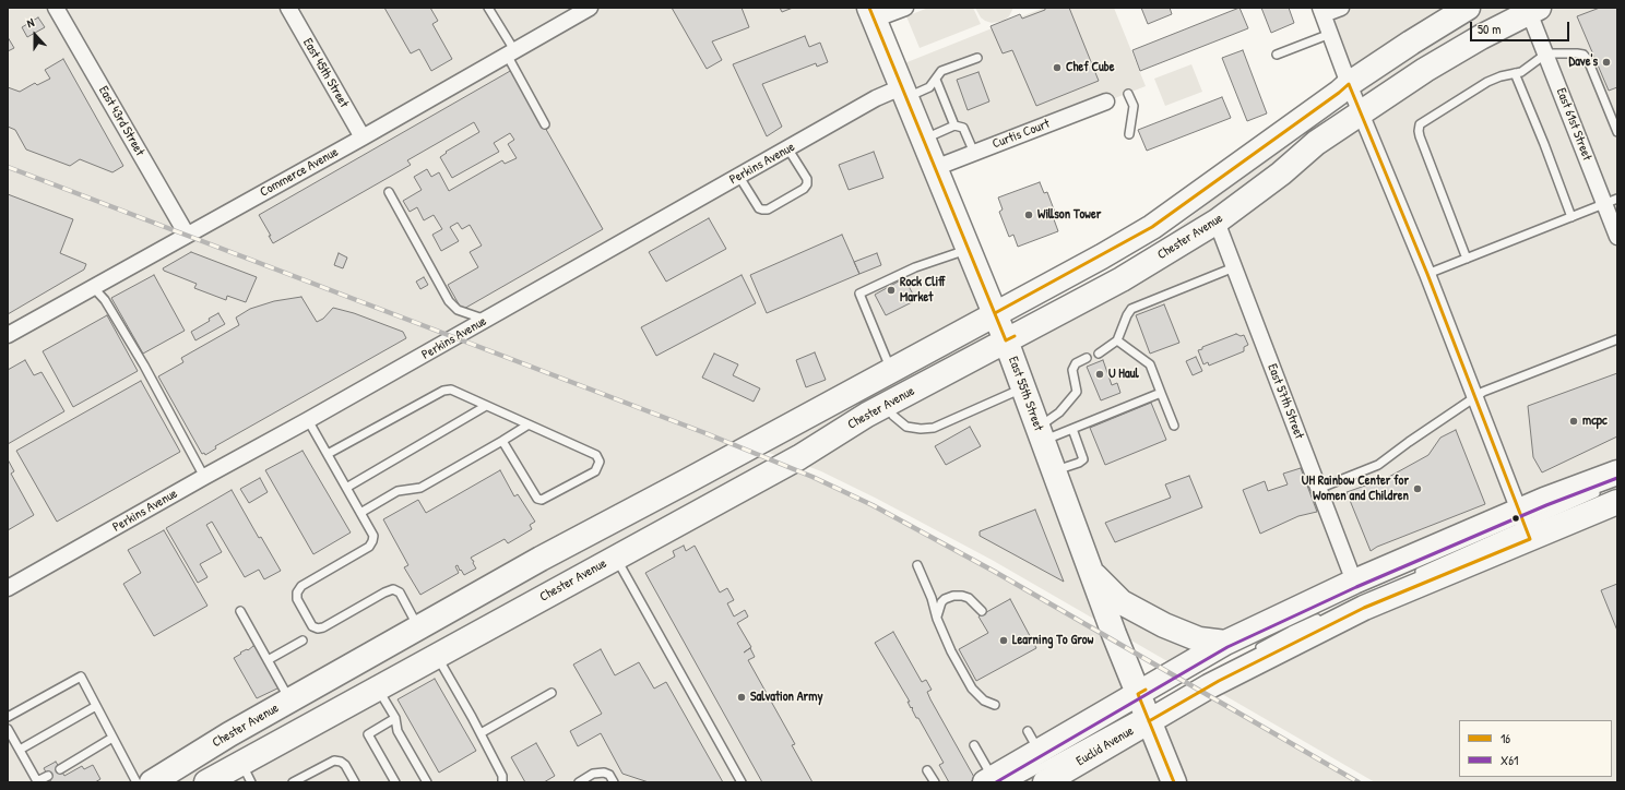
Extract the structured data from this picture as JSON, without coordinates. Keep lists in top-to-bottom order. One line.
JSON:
{"streets":{"main road":["Chester Avenue","East 55th Street","Euclid Avenue"],"street":["East 45th Street","East 43rd Street","East 61st Street","Curtis Court","Perkins Avenue","Commerce Avenue","East 57th Street"]},"crossings":[["East 45th Street","Commerce Avenue"],["East 43rd Street","Commerce Avenue"],["East 61st Street","Chester Avenue"],["Curtis Court","East 55th Street"],["Perkins Avenue","East 55th Street"],["Chester Avenue","East 55th Street"],["Chester Avenue","East 57th Street"],["East 55th Street","Euclid Avenue"],["East 57th Street","Euclid Avenue"]],"places":["Dave's","Chef Cube","Willson Tower","Rock Cliff Market","U Haul","mcpc","UH Rainbow Center for Women and Children","Learning To Grow","Salvation Army"],"lines":["transit line 16","transit line X61"],"legend":["16","X61"],"scale_bar":"50 m","north":"top"}
